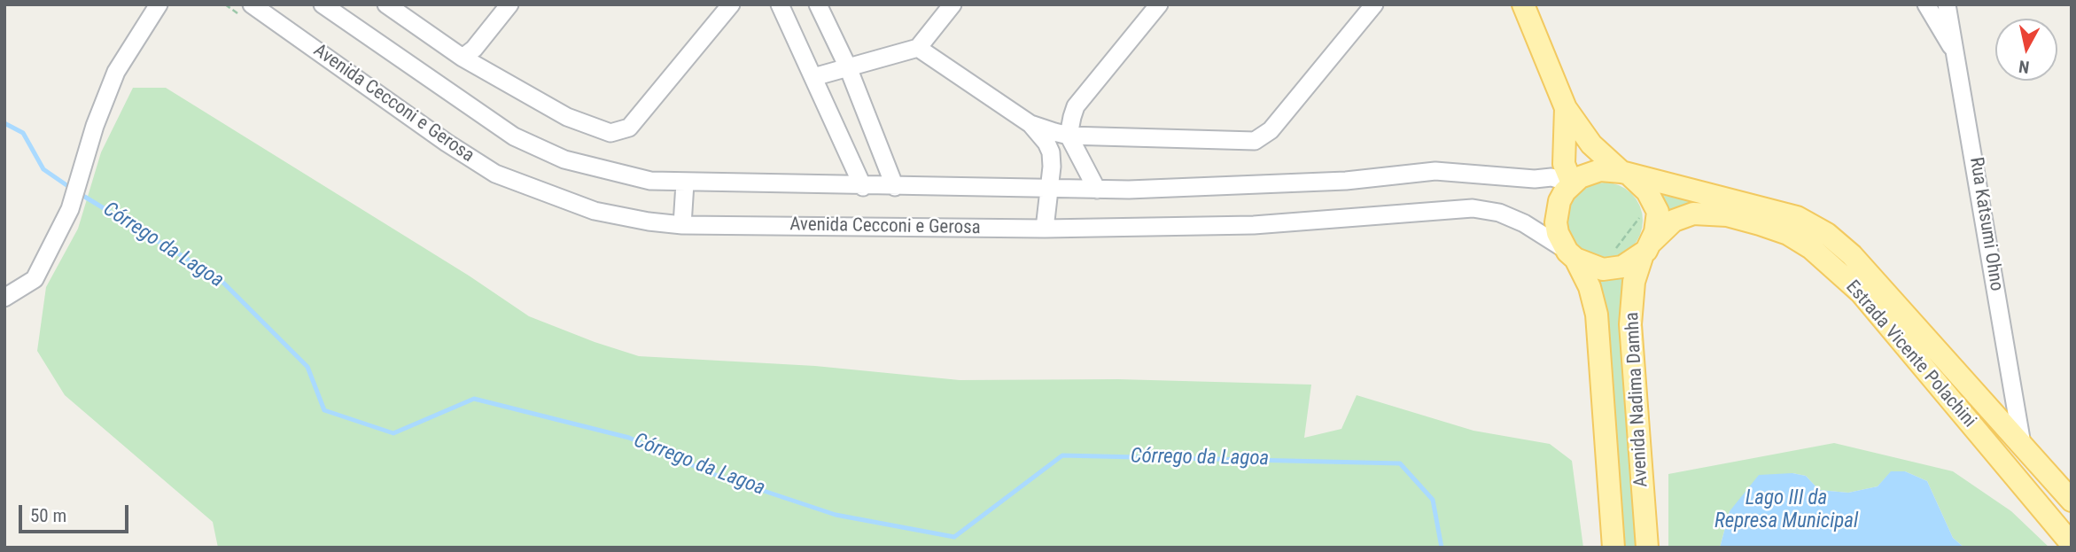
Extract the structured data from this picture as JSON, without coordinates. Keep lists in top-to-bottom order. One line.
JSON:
{"streets":{"main road":["Estrada Vicente Polachini","Avenida Nadima Damha"],"street":["Avenida Cecconi e Gerosa","Rua Katsumi Ohno"]},"crossings":[["Avenida Cecconi e Gerosa","Avenida Nadima Damha"],["Rua Katsumi Ohno","Estrada Vicente Polachini"],["Estrada Vicente Polachini","Avenida Nadima Damha"]],"water":["Córrego da Lagoa","Lago III da Represa Municipal"],"scale_bar":"50 m","north":"bottom"}
